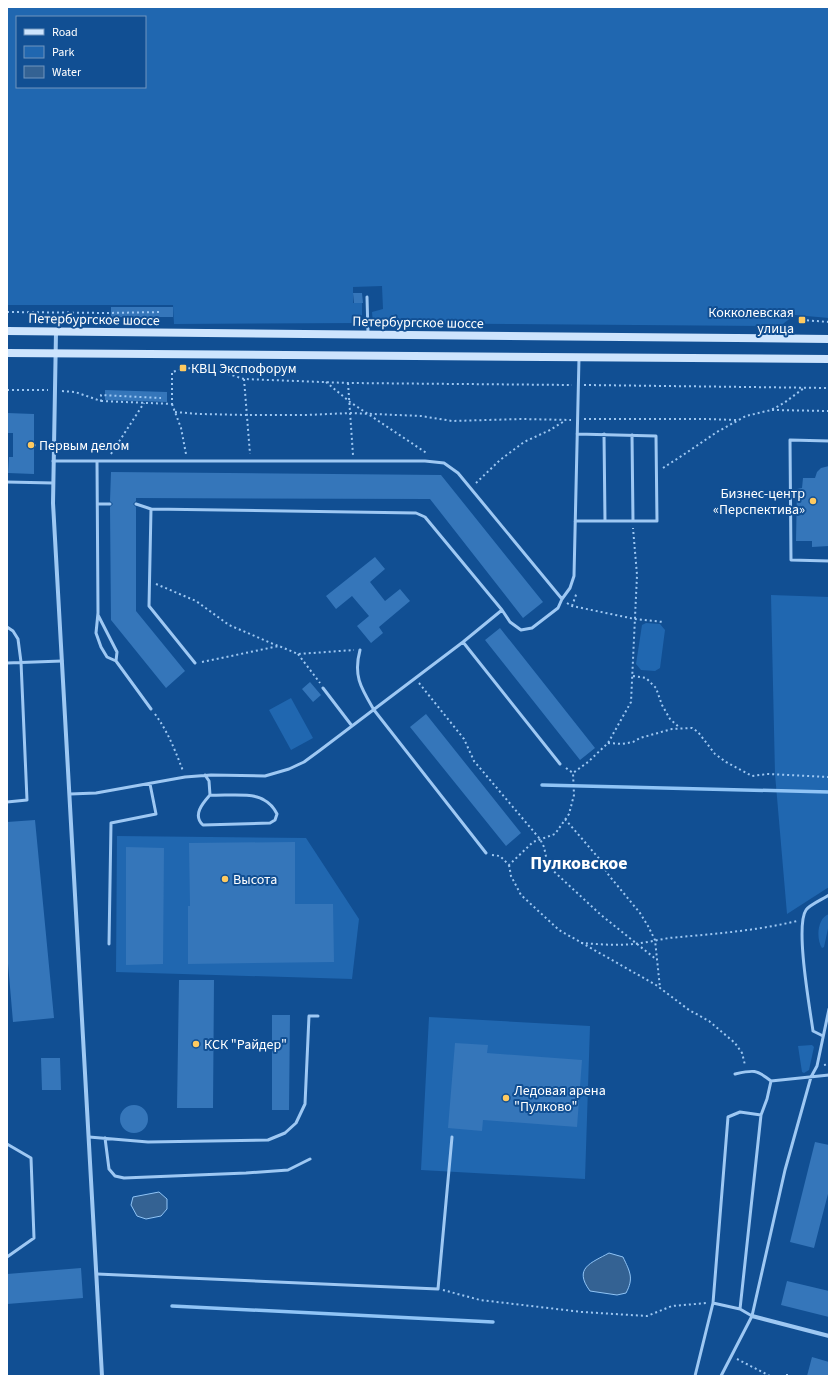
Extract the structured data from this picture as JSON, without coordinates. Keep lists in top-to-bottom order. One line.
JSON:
{"streets":{"main road":["Петербургское шоссе"]},"districts":["Пулковское"],"places":{"transit":["Кокколевская улица","КВЦ Экспофорум"],"other":["Первым делом","Бизнес-центр «Перспектива»","Высота","КСК \"Райдер\"","Ледовая арена \"Пулково\""]},"legend":["Road","Park","Water"]}
